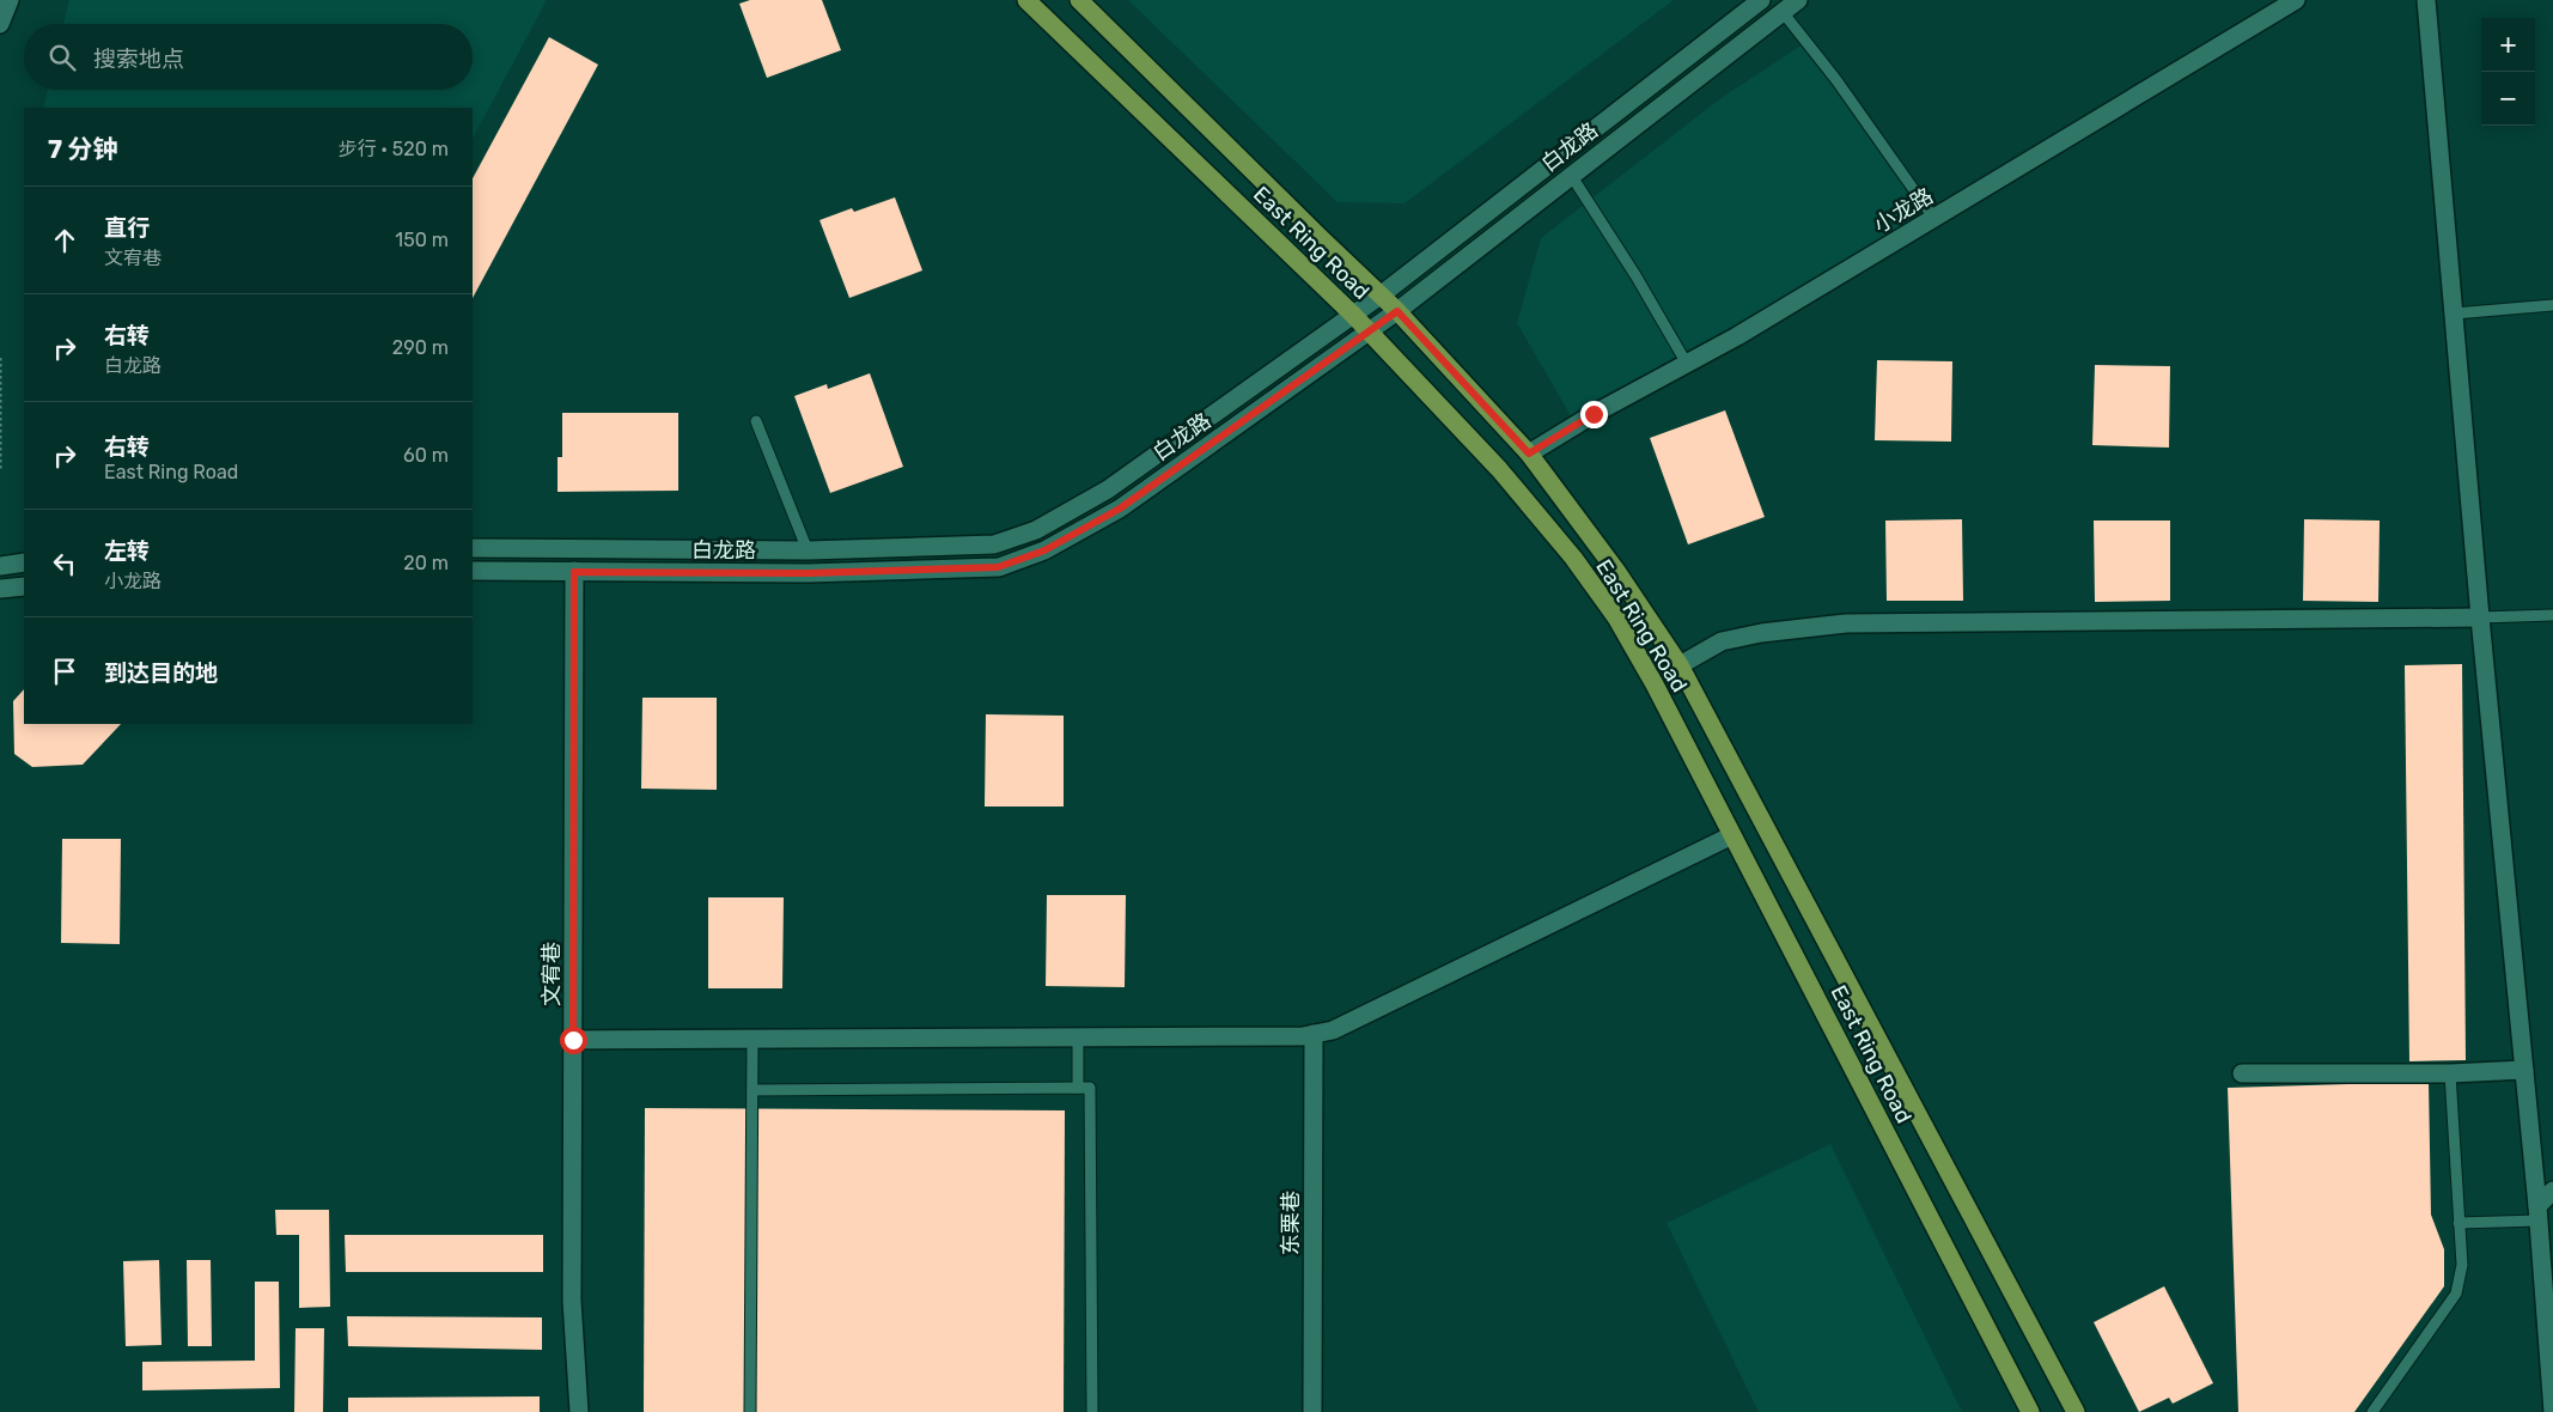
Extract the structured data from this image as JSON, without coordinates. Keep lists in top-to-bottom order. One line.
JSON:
{"streets":{"main road":["East Ring Road"],"street":["白龙路","小龙路","文宥巷","东栗巷"]},"crossings":[["白龙路","East Ring Road"],["白龙路","文宥巷"],["小龙路","East Ring Road"]],"page":{"map_buttons":["+","−"],"search":"搜索地点","heading":["7 分钟","步行 · 520 m"],"list":[["直行","文宥巷","150 m"],["右转","白龙路","290 m"],["右转","East Ring Road","60 m"],["左转","小龙路","20 m"],"到达目的地"]}}
